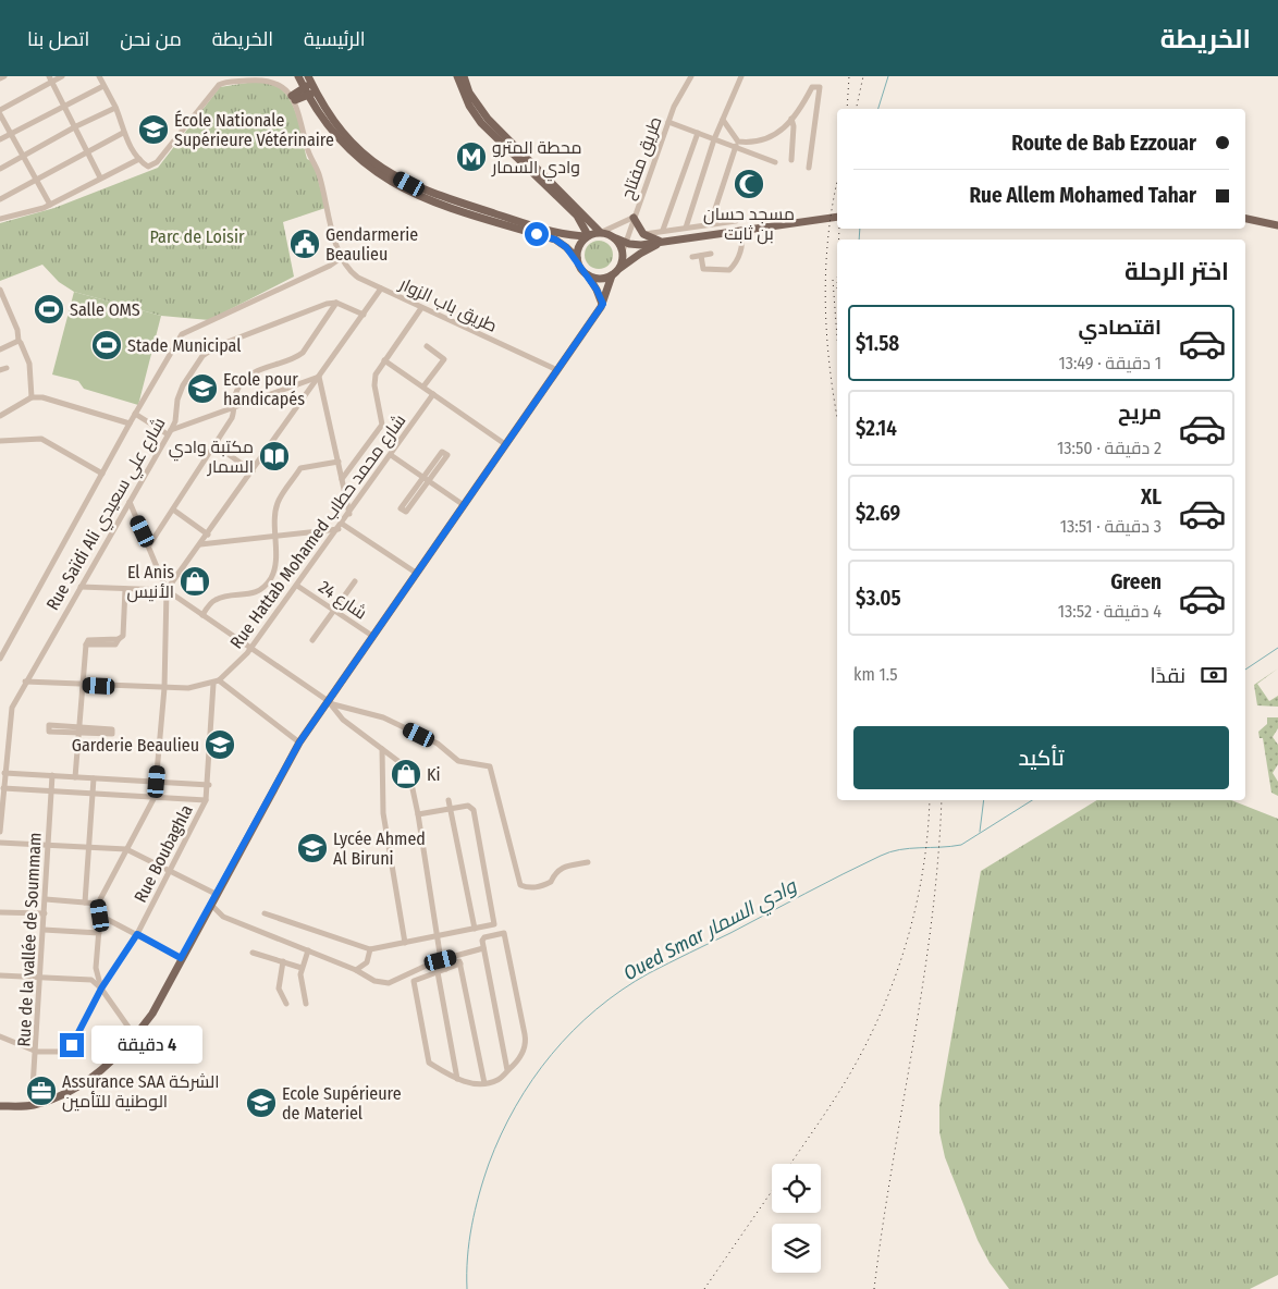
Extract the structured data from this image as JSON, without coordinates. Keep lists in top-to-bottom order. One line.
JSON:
{"streets":{"street":["طريق مفتاح","طريق باب الزوار","Rue Saïdi Ali شارع علي سعيدي","Rue Hattab Mohamed شارع محمد حطاب","شارع 24","Rue Boubaghla","Rue de la vallée de Soummam"]},"crossings":[["Rue Hattab Mohamed شارع محمد حطاب","شارع 24"],["Rue Hattab Mohamed شارع محمد حطاب","Rue Boubaghla"],["Rue Boubaghla","Rue de la vallée de Soummam"]],"water":["Oued Smar وادي السمار"],"parks":["Parc de Loisir"],"places":{"school or university":["École Nationale Supérieure Vétérinaire","Ecole pour handicapés","Garderie Beaulieu","Lycée Ahmed Al Biruni","Ecole Supérieure de Materiel"],"metro station":["محطة المترو وادي السمار"],"mosque":["مسجد حسان بن ثابت"],"public building":["Gendarmerie Beaulieu"],"sports":["Salle OMS","Stade Municipal"],"library":["مكتبة وادي السمار"],"shop":["El Anis الأنيس","Ki"],"office":["Assurance SAA الشركة الوطنية للتأمين"]},"page":{"header":"الخريطة","nav":["الرئيسية","الخريطة","من نحن","اتصل بنا"],"banner":["Route de Bab Ezzouar","Rue Allem Mohamed Tahar"],"heading":"اختر الرحلة","list":[{"name":"اقتصادي","note":"1 دقيقة · 13:49","value":"$1.58"},{"name":"مريح","note":"2 دقيقة · 13:50","value":"$2.14"},{"name":"XL","note":"3 دقيقة · 13:51","value":"$2.69"},{"name":"Green","note":"4 دقيقة · 13:52","value":"$3.05"}],"pay":["نقدًا","1.5 km"],"buttons":"تأكيد","bubble":"4 دقيقة"}}
